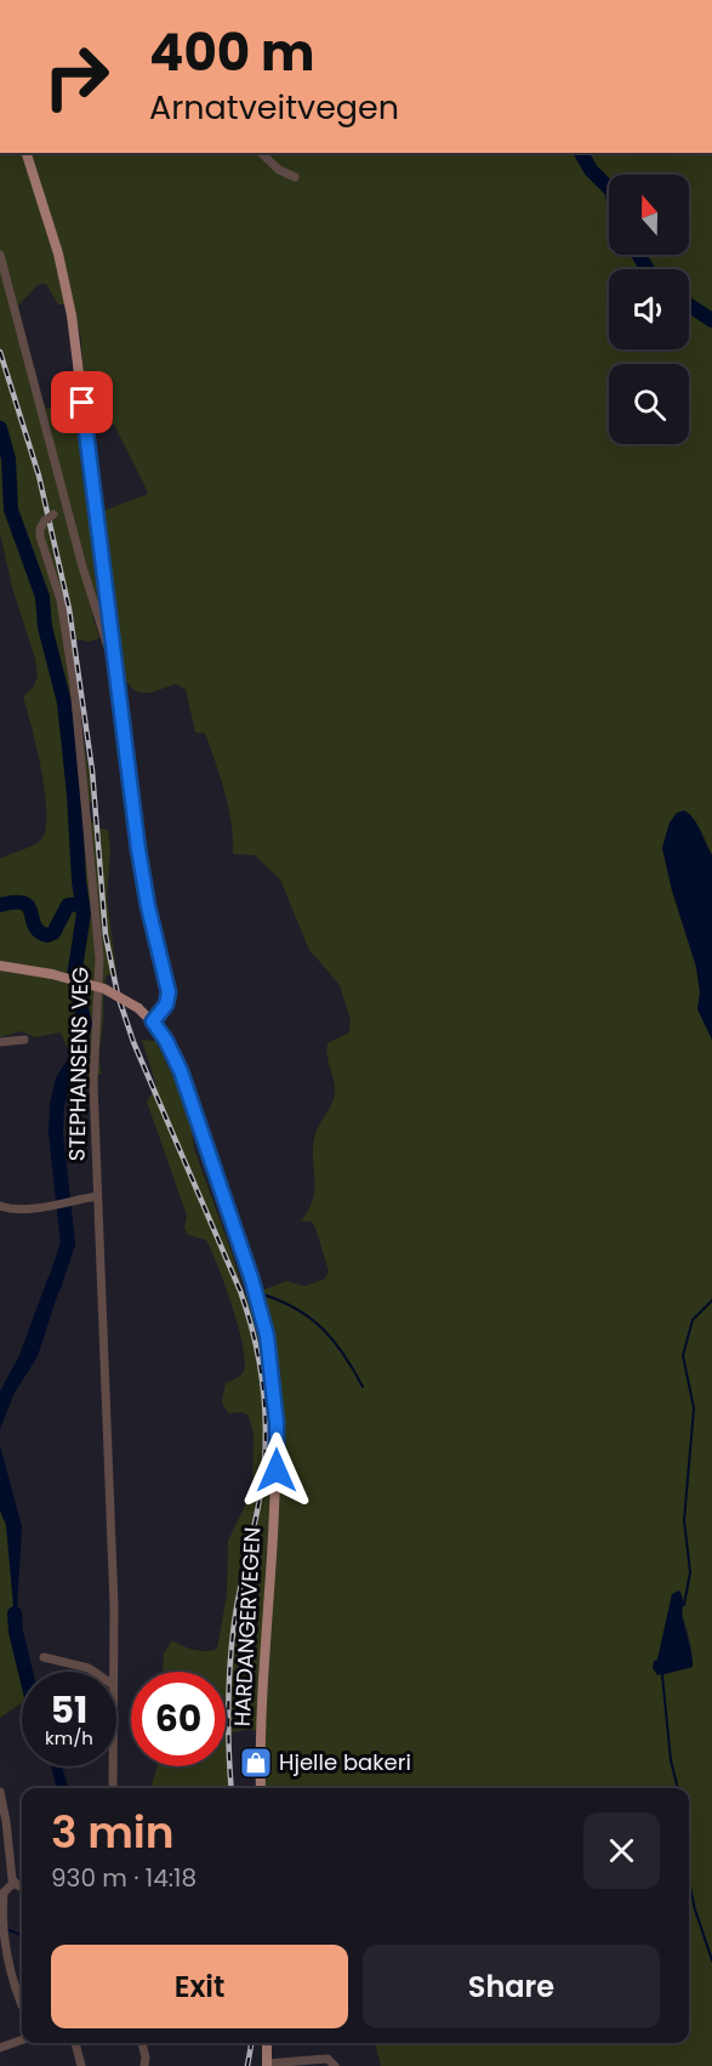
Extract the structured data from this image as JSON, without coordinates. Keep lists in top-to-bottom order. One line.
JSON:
{"streets":{"main road":["HARDANGERVEGEN"],"street":["STEPHANSENS VEG"]},"places":{"shop":["Hjelle bakeri"]},"north":"top","page":{"turn":["400 m","Arnatveitvegen"],"speed":"51 km/h","limit":"60","heading":["3 min","930 m · 14:18"],"buttons":["Exit","Share"]}}
